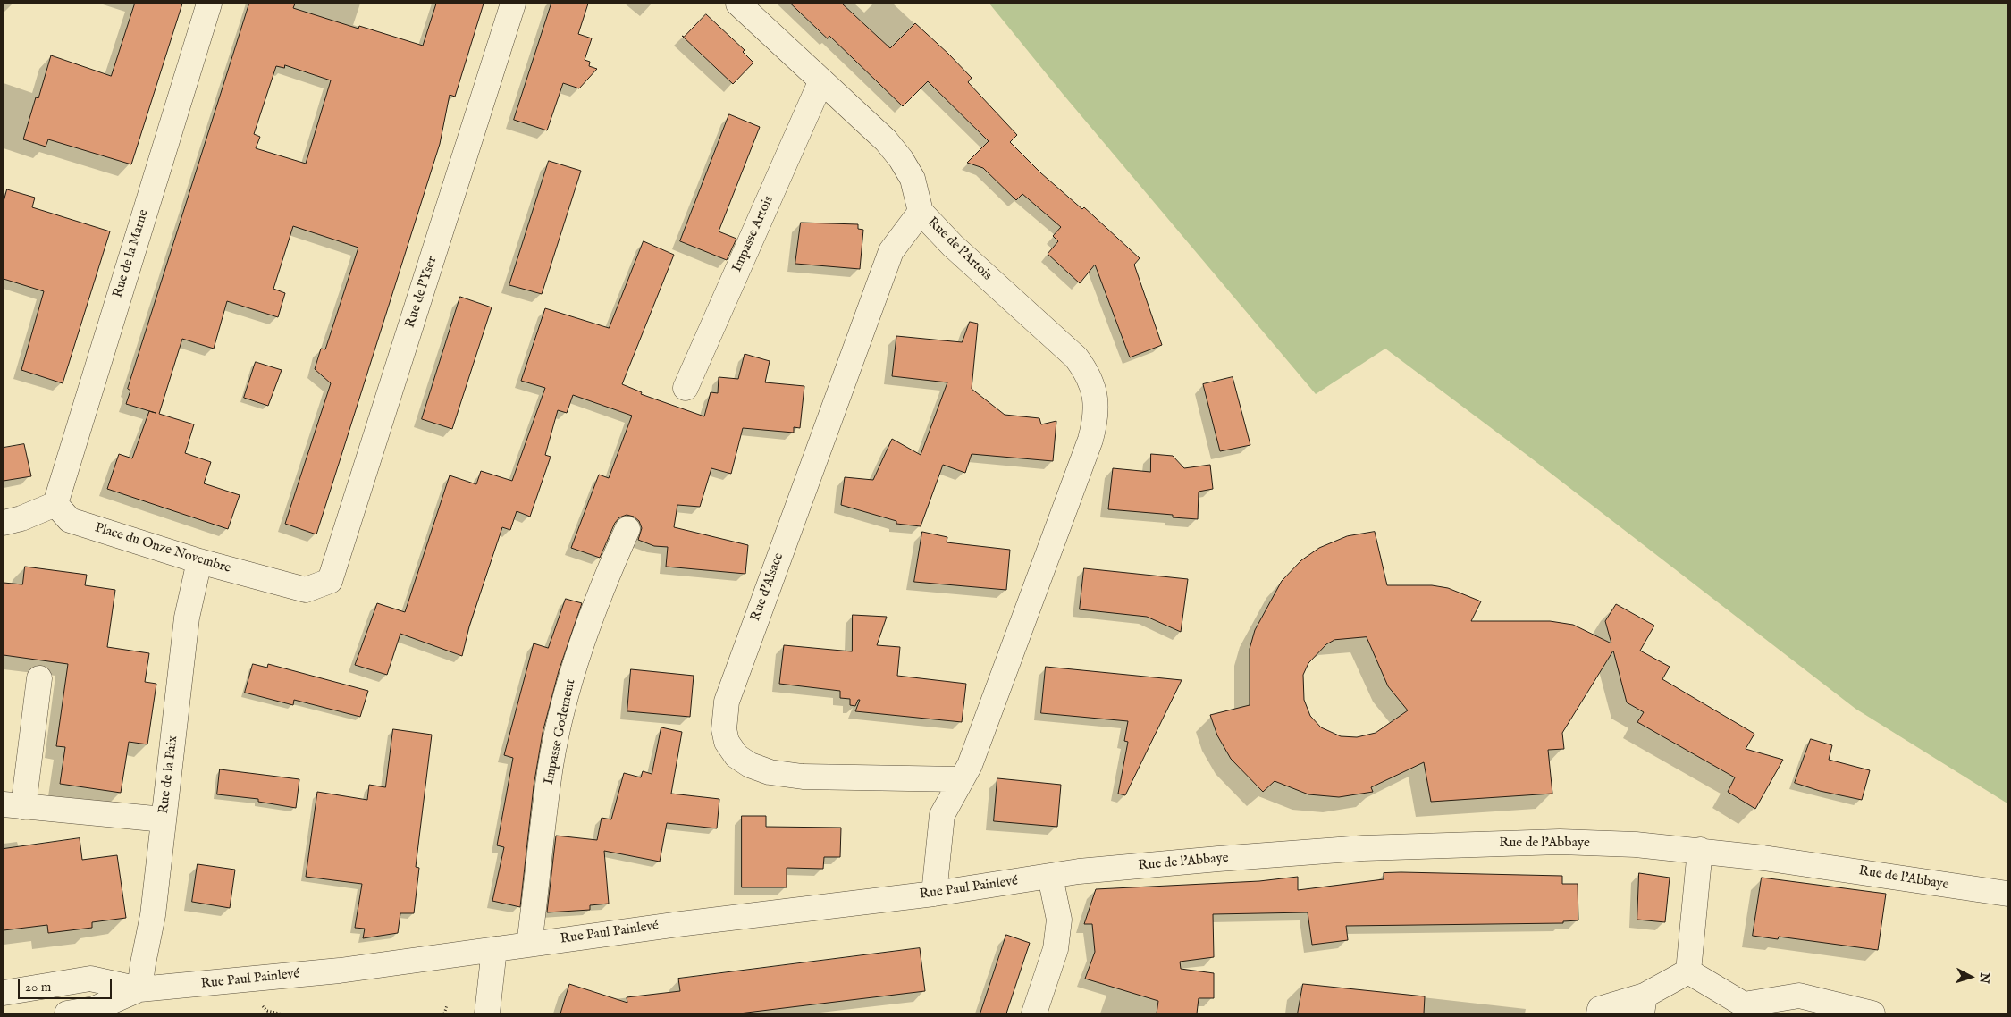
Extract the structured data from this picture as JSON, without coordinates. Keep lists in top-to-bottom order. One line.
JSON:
{"streets":{"street":["Impasse Artois","Rue de l'Artois","Rue de la Marne","Rue de l'Yser","Place du Onze Novembre","Rue d'Alsace","Impasse Godement","Rue de la Paix","Rue de l'Abbaye","Rue Paul Painlevé"]},"crossings":[["Impasse Artois","Rue de l'Artois"],["Rue de l'Artois","Rue d'Alsace"],["Rue de la Marne","Place du Onze Novembre"],["Rue de l'Yser","Place du Onze Novembre"],["Place du Onze Novembre","Rue de la Paix"],["Impasse Godement","Rue Paul Painlevé"],["Rue de la Paix","Rue Paul Painlevé"],["Rue de l'Abbaye","Rue Paul Painlevé"]],"scale_bar":"20 m","north":"right"}
